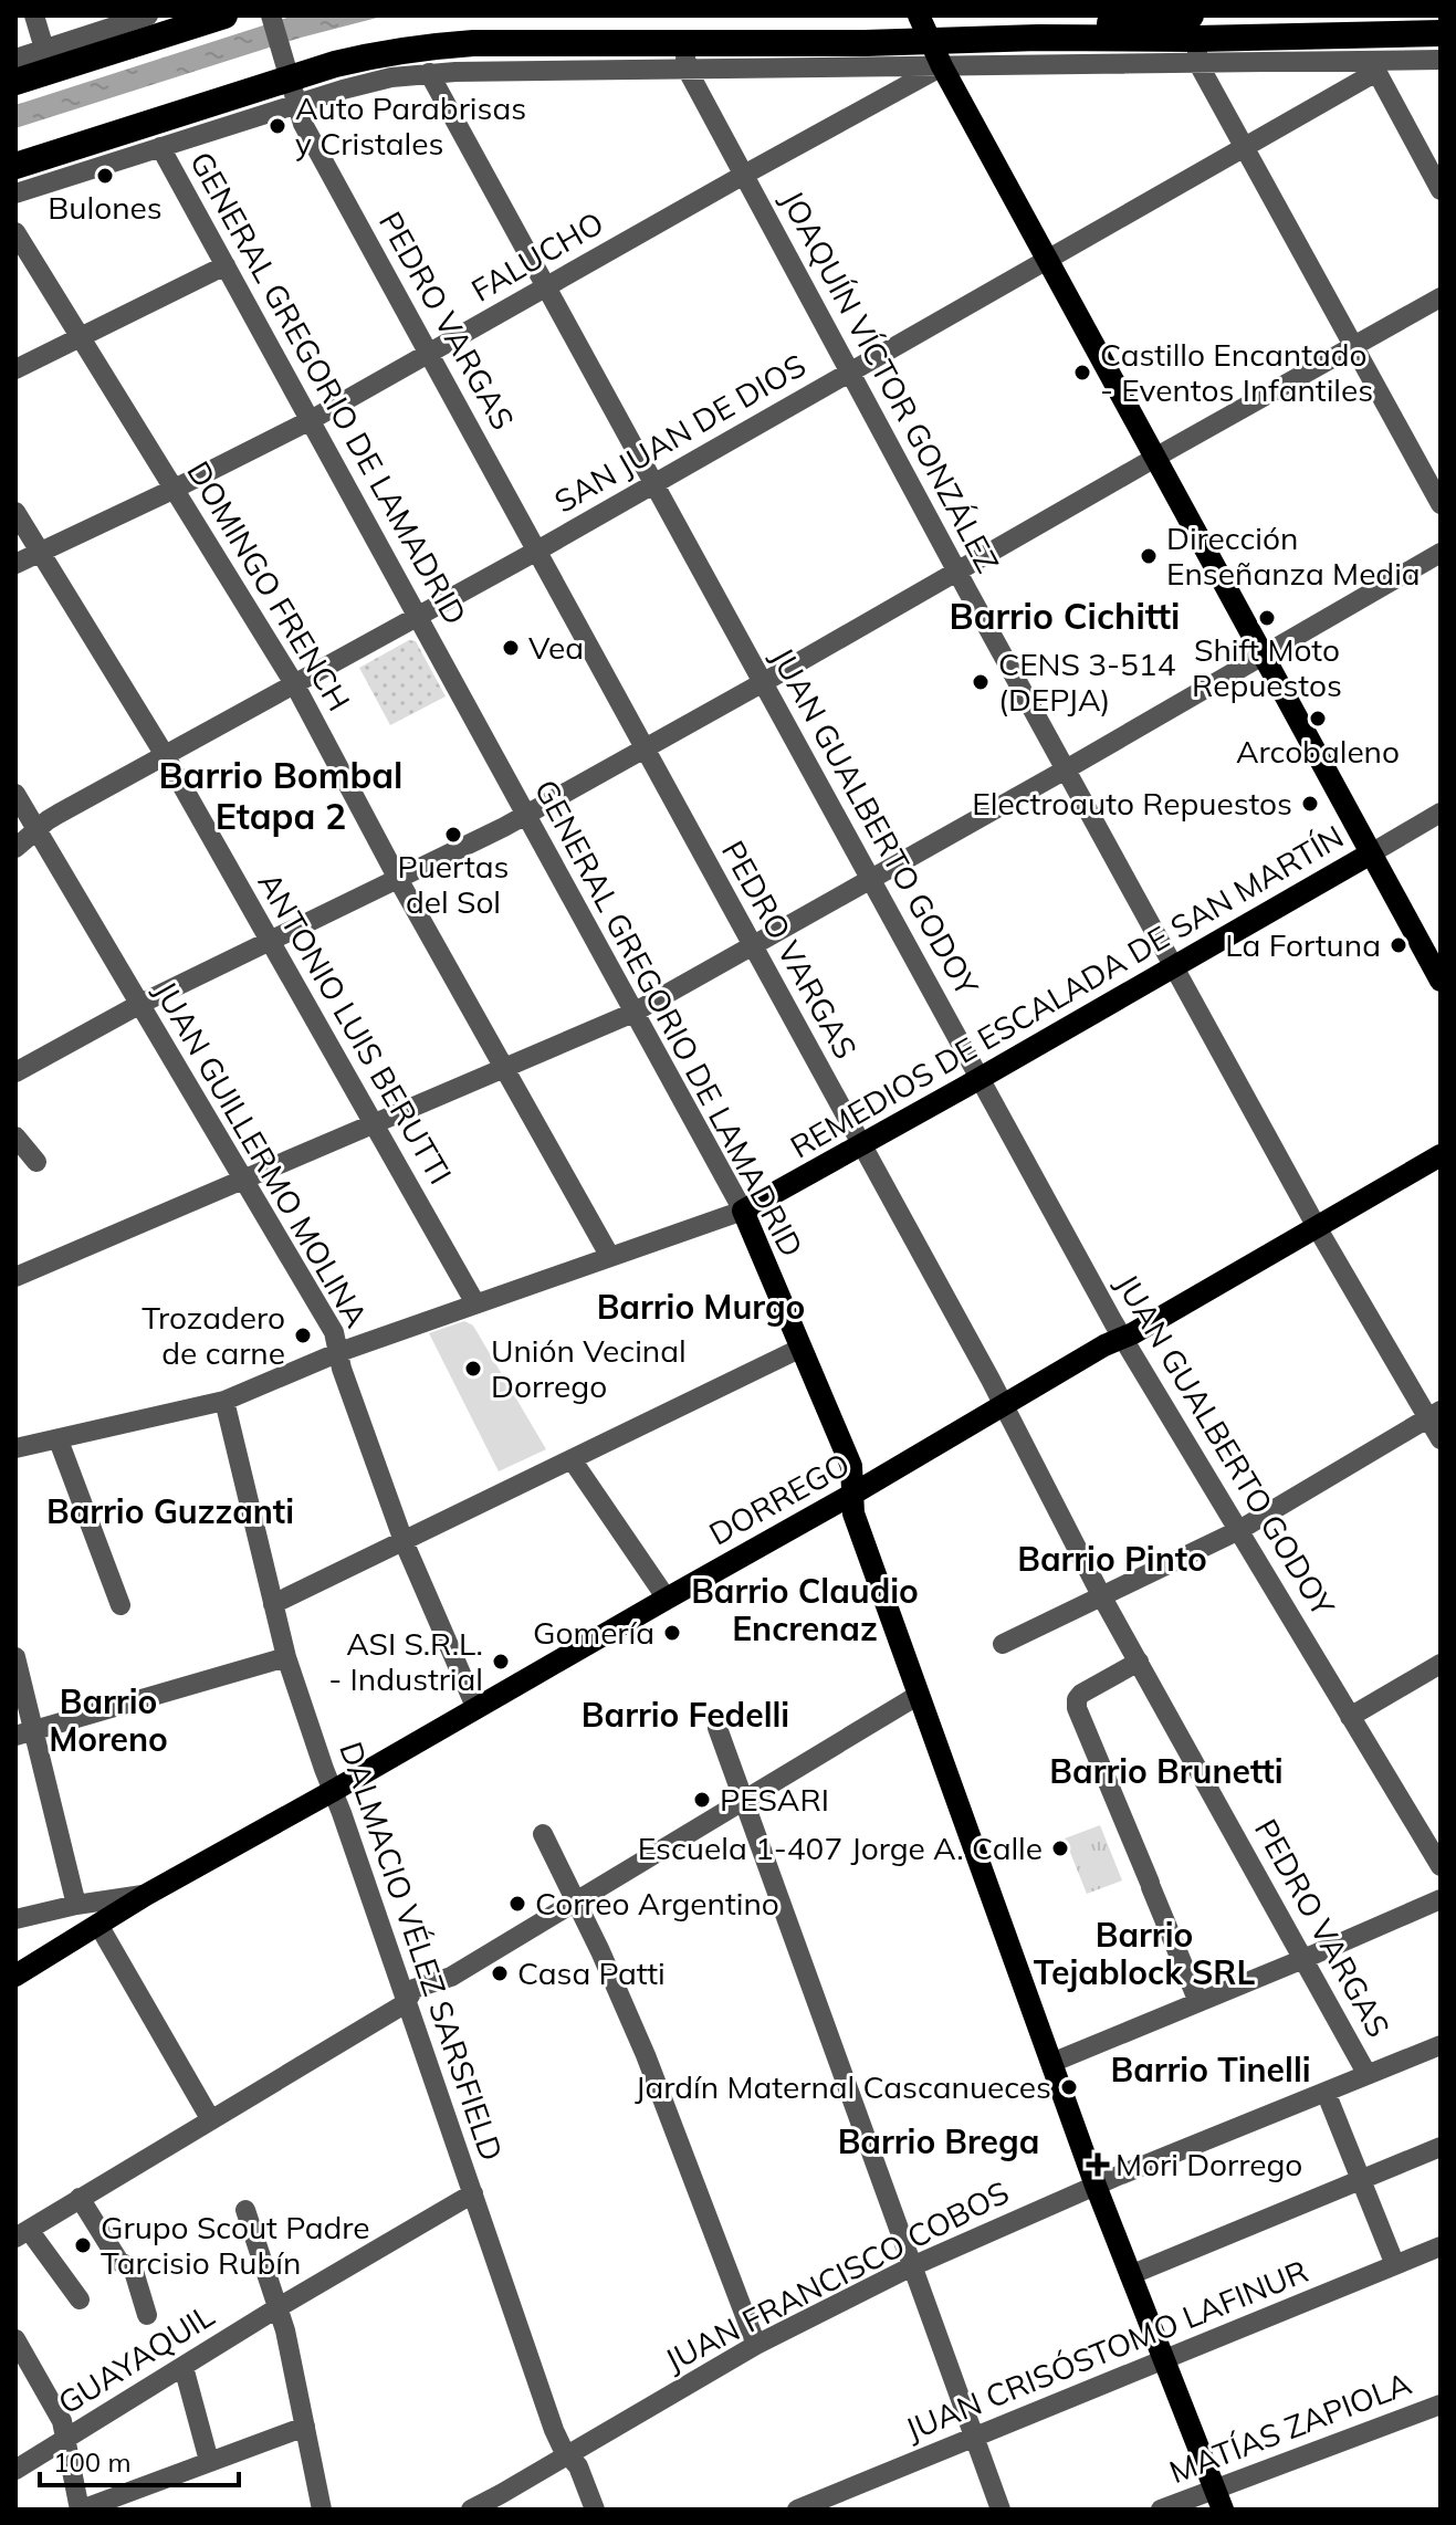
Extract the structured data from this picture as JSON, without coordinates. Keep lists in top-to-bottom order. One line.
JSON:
{"streets":{"main road":["GENERAL GREGORIO DE LAMADRID","REMEDIOS DE ESCALADA DE SAN MARTÍN","DORREGO"],"street":["FALUCHO","PEDRO VARGAS","JOAQUÍN VÍCTOR GONZÁLEZ","SAN JUAN DE DIOS","DOMINGO FRENCH","JUAN GUALBERTO GODOY","ANTONIO LUIS BERUTTI","JUAN GUILLERMO MOLINA","DALMACIO VÉLEZ SARSFIELD","JUAN FRANCISCO COBOS","JUAN CRISÓSTOMO LAFINUR","GUAYAQUIL","MATÍAS ZAPIOLA"]},"crossings":[["FALUCHO","PEDRO VARGAS"],["FALUCHO","JOAQUÍN VÍCTOR GONZÁLEZ"],["FALUCHO","GENERAL GREGORIO DE LAMADRID"],["FALUCHO","DOMINGO FRENCH"],["FALUCHO","JUAN GUALBERTO GODOY"],["FALUCHO","ANTONIO LUIS BERUTTI"],["PEDRO VARGAS","SAN JUAN DE DIOS"],["PEDRO VARGAS","REMEDIOS DE ESCALADA DE SAN MARTÍN"],["PEDRO VARGAS","DORREGO"],["PEDRO VARGAS","JUAN FRANCISCO COBOS"],["JOAQUÍN VÍCTOR GONZÁLEZ","SAN JUAN DE DIOS"],["JOAQUÍN VÍCTOR GONZÁLEZ","REMEDIOS DE ESCALADA DE SAN MARTÍN"],["JOAQUÍN VÍCTOR GONZÁLEZ","DORREGO"],["GENERAL GREGORIO DE LAMADRID","SAN JUAN DE DIOS"],["GENERAL GREGORIO DE LAMADRID","REMEDIOS DE ESCALADA DE SAN MARTÍN"],["GENERAL GREGORIO DE LAMADRID","DORREGO"],["GENERAL GREGORIO DE LAMADRID","JUAN FRANCISCO COBOS"],["GENERAL GREGORIO DE LAMADRID","JUAN CRISÓSTOMO LAFINUR"],["GENERAL GREGORIO DE LAMADRID","MATÍAS ZAPIOLA"],["SAN JUAN DE DIOS","DOMINGO FRENCH"],["SAN JUAN DE DIOS","JUAN GUALBERTO GODOY"],["SAN JUAN DE DIOS","ANTONIO LUIS BERUTTI"],["SAN JUAN DE DIOS","JUAN GUILLERMO MOLINA"],["DOMINGO FRENCH","REMEDIOS DE ESCALADA DE SAN MARTÍN"],["JUAN GUALBERTO GODOY","REMEDIOS DE ESCALADA DE SAN MARTÍN"],["JUAN GUALBERTO GODOY","DORREGO"],["REMEDIOS DE ESCALADA DE SAN MARTÍN","ANTONIO LUIS BERUTTI"],["REMEDIOS DE ESCALADA DE SAN MARTÍN","JUAN GUILLERMO MOLINA"],["REMEDIOS DE ESCALADA DE SAN MARTÍN","DALMACIO VÉLEZ SARSFIELD"],["JUAN GUILLERMO MOLINA","DORREGO"],["DORREGO","DALMACIO VÉLEZ SARSFIELD"],["DALMACIO VÉLEZ SARSFIELD","JUAN FRANCISCO COBOS"],["DALMACIO VÉLEZ SARSFIELD","GUAYAQUIL"]],"districts":["Barrio Cichitti","Barrio Bombal Etapa 2","Barrio Murgo","Barrio Guzzanti","Barrio Pinto","Barrio Claudio Encrenaz","Barrio Moreno","Barrio Fedelli","Barrio Brunetti","Barrio Tejablock SRL","Barrio Tinelli","Barrio Brega"],"places":{"other":["Auto Parabrisas y Cristales","Bulones","Castillo Encantado - Eventos Infantiles","Dirección Enseñanza Media","Shift Moto Repuestos","Vea","CENS 3-514 (DEPJA)","Arcobaleno","Electroauto Repuestos","Puertas del Sol","La Fortuna","Trozadero de carne","Unión Vecinal Dorrego","Gomería","ASI S.R.L. - Industrial","PESARI","Escuela 1-407 Jorge A. Calle","Correo Argentino","Casa Patti","Jardín Maternal Cascanueces","Grupo Scout Padre Tarcisio Rubín"],"health":["Mori Dorrego"]},"scale_bar":"100 m"}
